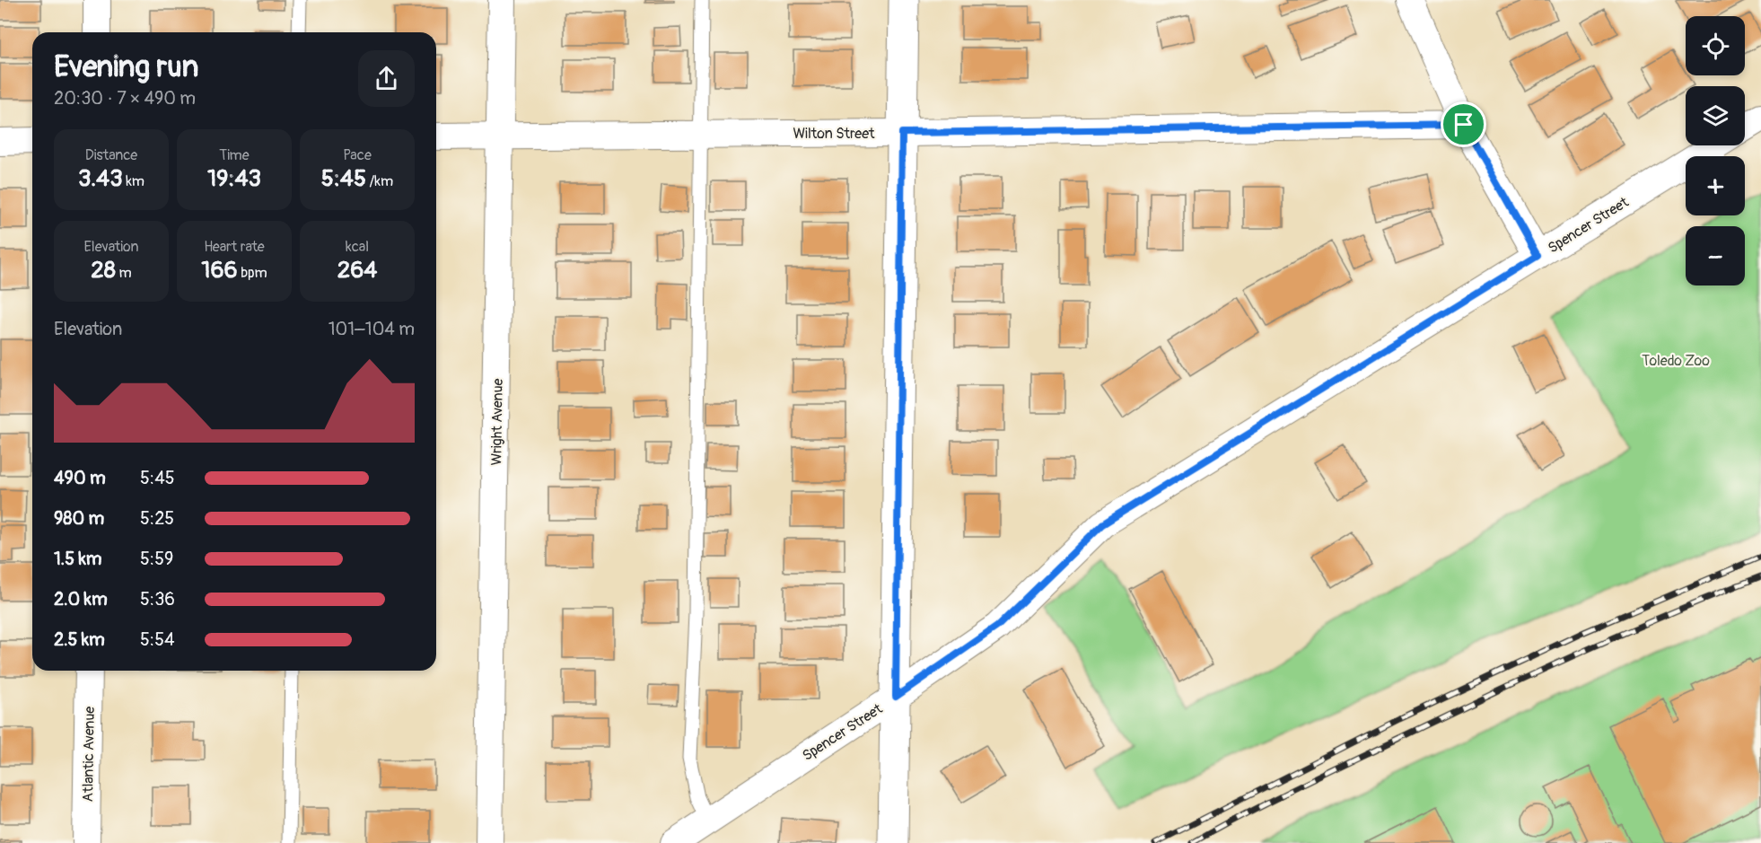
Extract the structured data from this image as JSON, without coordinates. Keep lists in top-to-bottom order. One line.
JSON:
{"streets":{"street":["Wilton Street","Spencer Street","Wright Avenue","Atlantic Avenue"]},"crossings":[["Wilton Street","Wright Avenue"]],"parks":["Toledo Zoo"],"page":{"map_buttons":["+","−"],"heading":["Evening run","20:30 · 7 × 490 m"],"stats":[["Distance","3.43 km"],["Time","19:43"],["Pace","5:45 /km"],["Elevation","28 m"],["Heart rate","166 bpm"],["kcal","264"]],"chart":["Elevation","101–104 m"],"list":[{"name":"490 m","note":"5:45"},{"name":"980 m","note":"5:25"},{"name":"1.5 km","note":"5:59"},{"name":"2.0 km","note":"5:36"},{"name":"2.5 km","note":"5:54"}]}}
